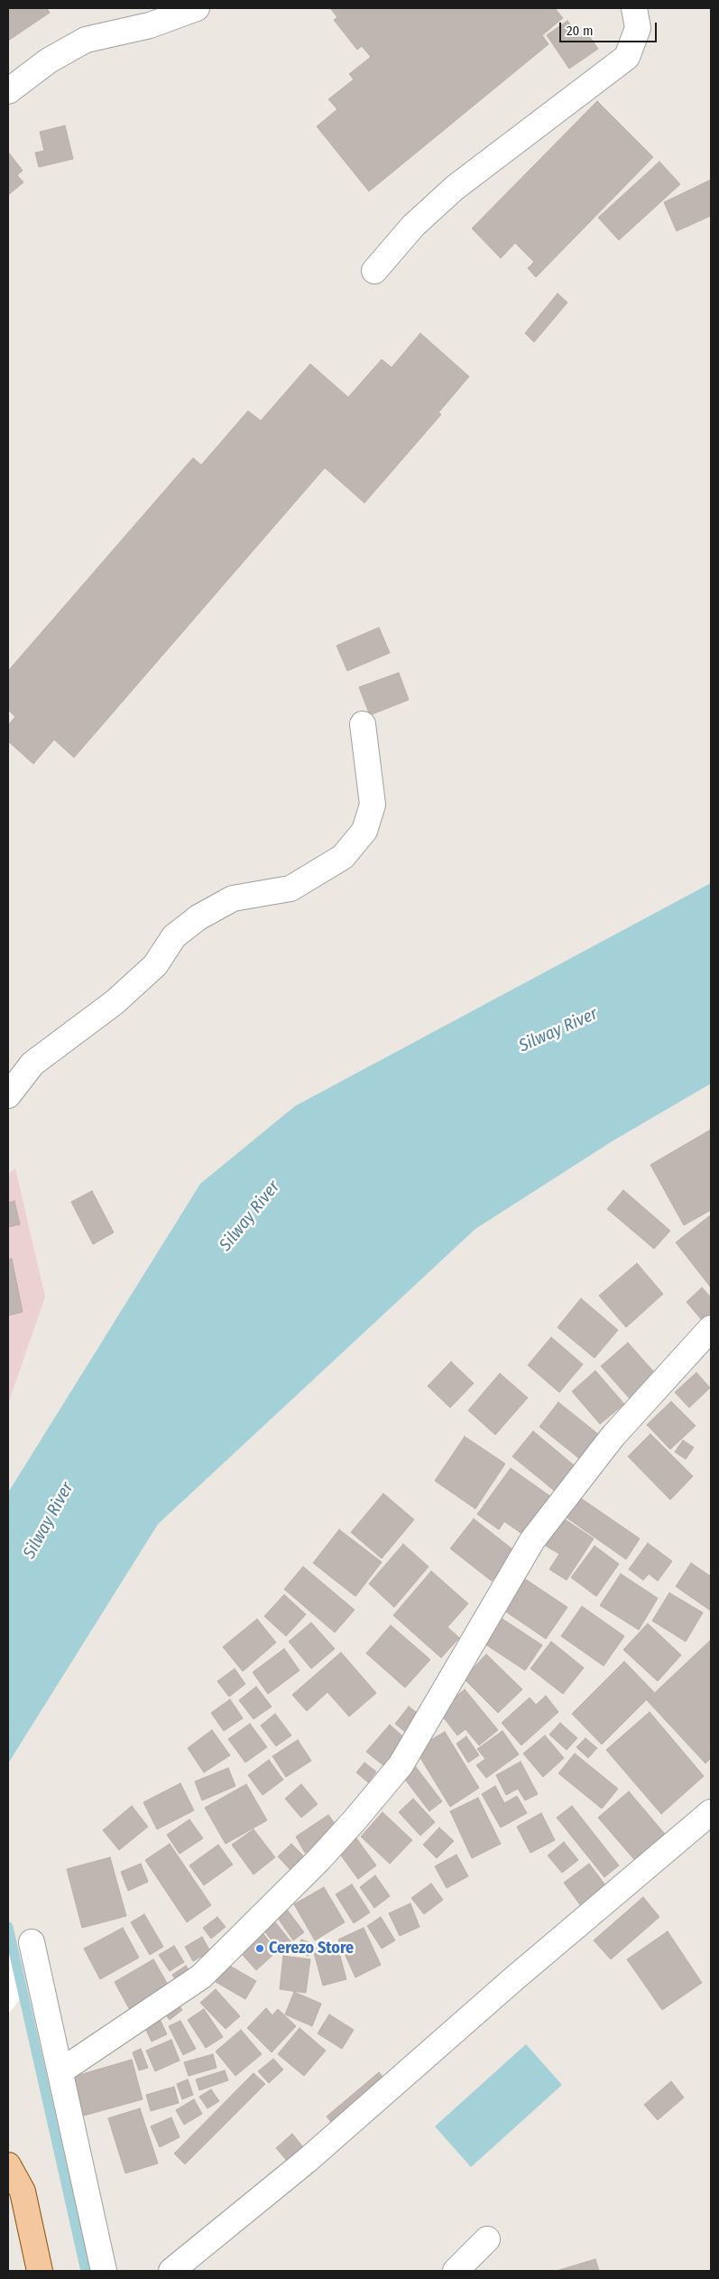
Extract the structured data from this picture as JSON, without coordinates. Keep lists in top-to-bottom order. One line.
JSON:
{"water":["Silway River"],"places":["Cerezo Store"],"scale_bar":"20 m"}
